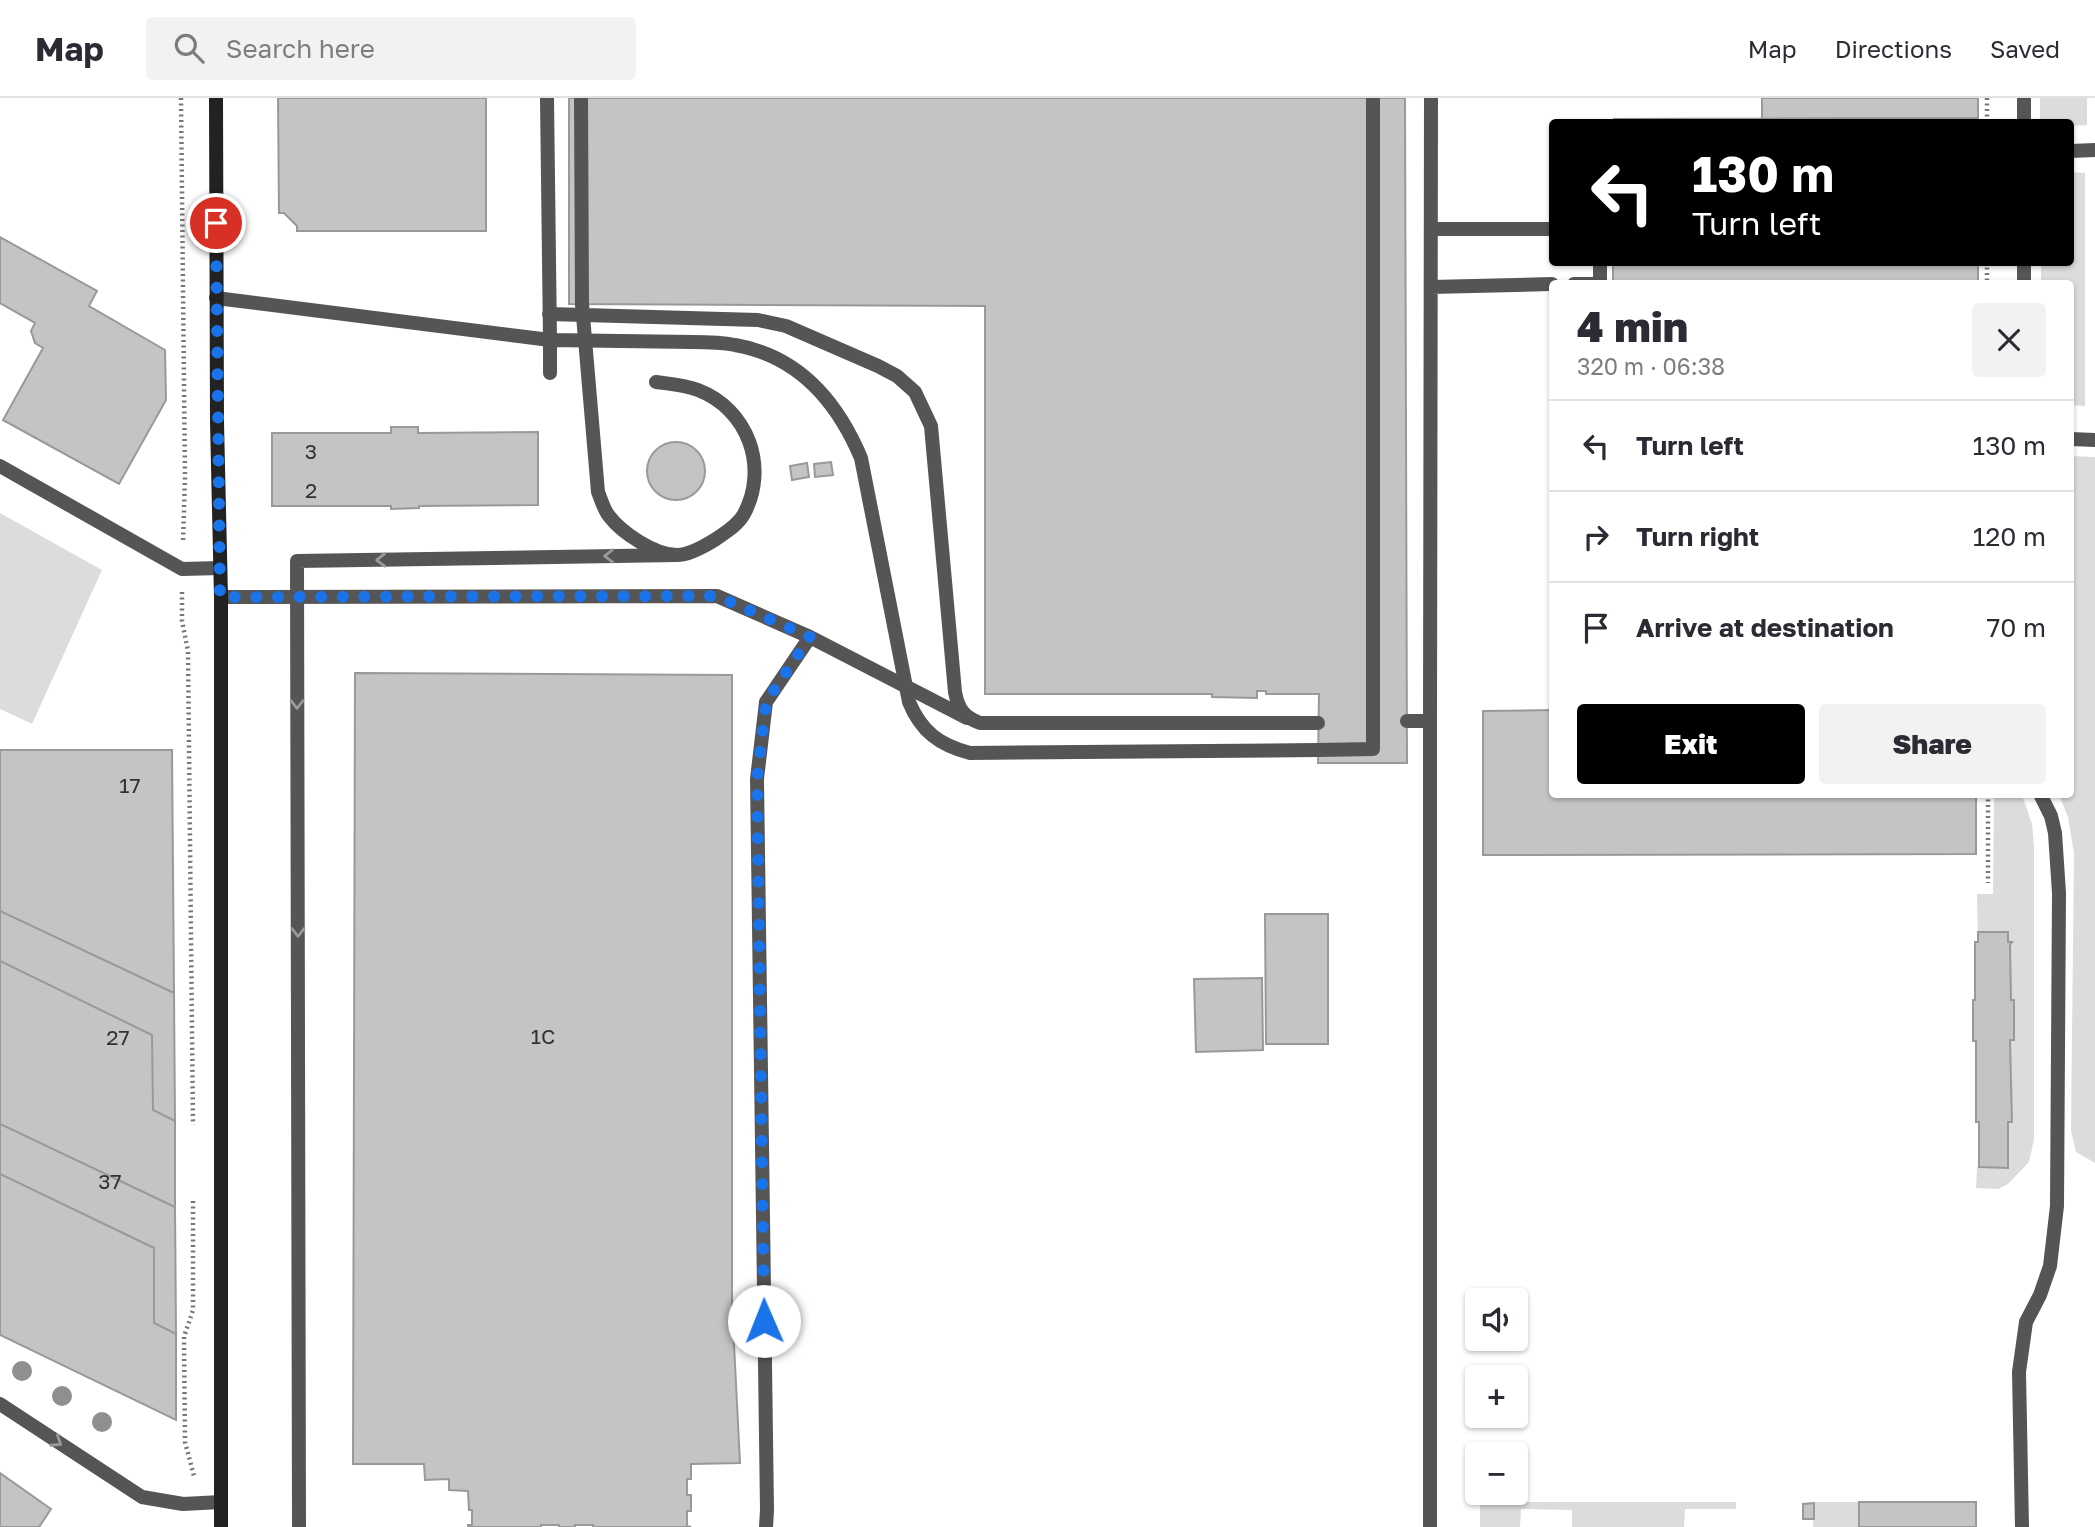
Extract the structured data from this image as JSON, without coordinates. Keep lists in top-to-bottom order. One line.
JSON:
{"house_numbers":["3","2","17","1C","27","37"],"page":{"header":"Map","search":"Search here","nav":["Map","Directions","Saved"],"turn":["130 m","Turn left"],"heading":["4 min","320 m · 06:38"],"list":[{"name":"Turn left","value":"130 m"},{"name":"Turn right","value":"120 m"},{"name":"Arrive at destination","value":"70 m"}],"buttons":["Exit","Share"],"map_buttons":["+","−"]}}
